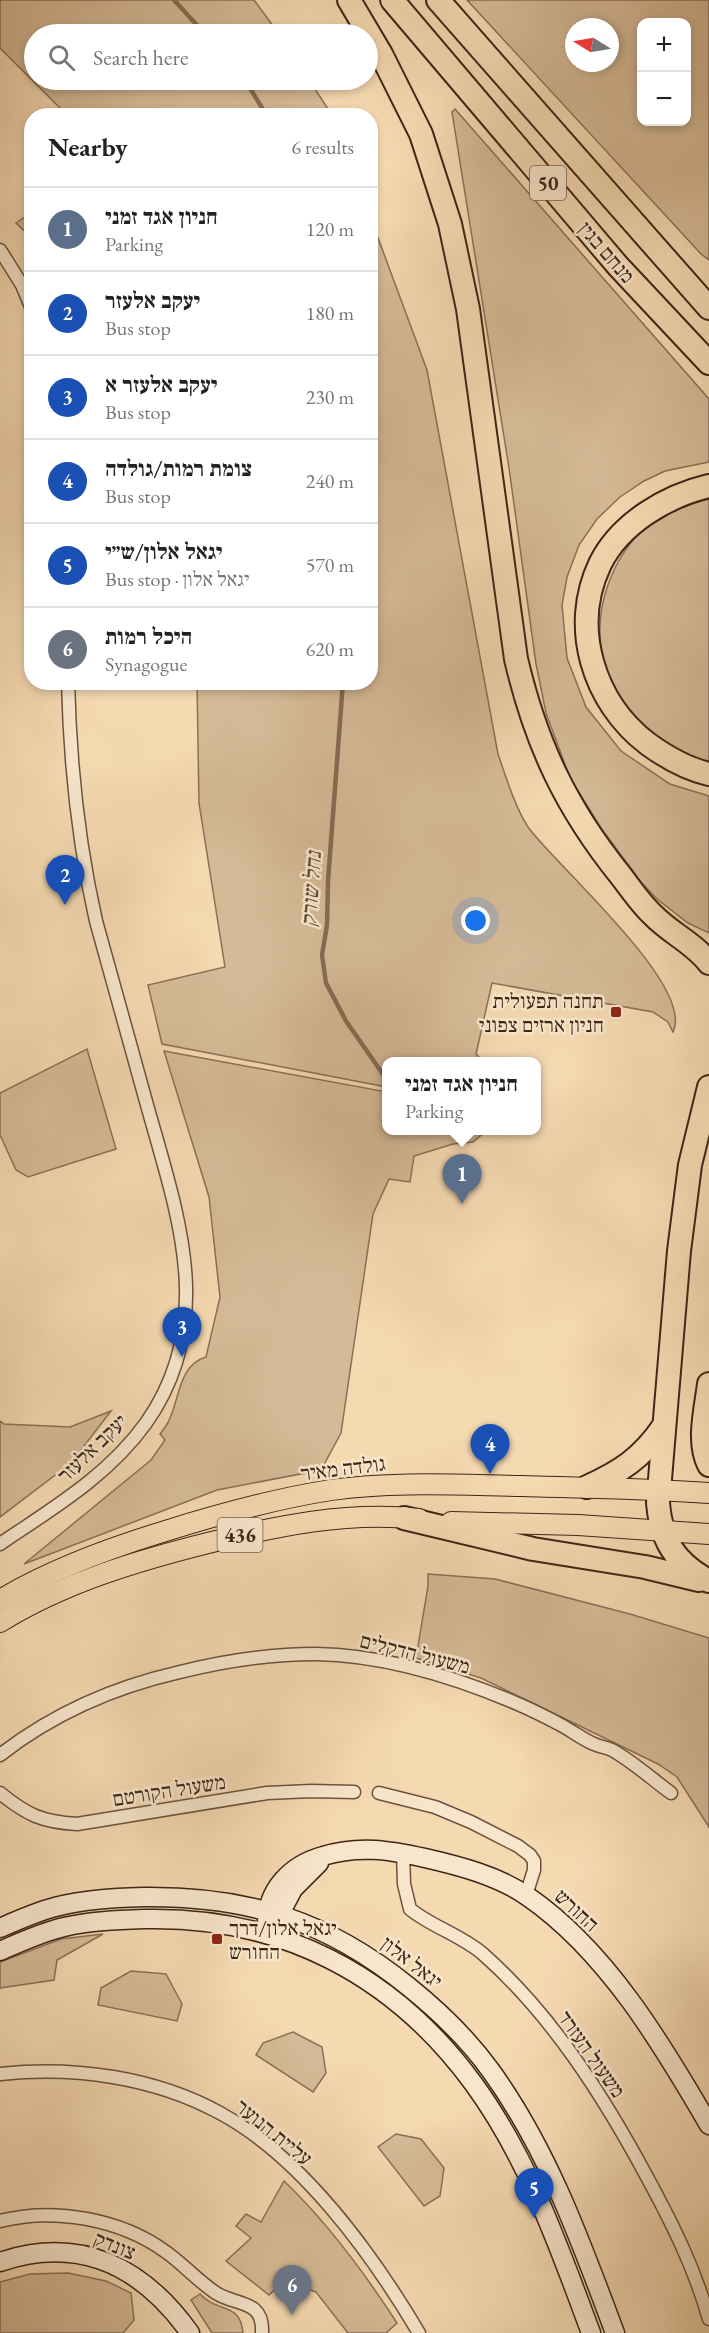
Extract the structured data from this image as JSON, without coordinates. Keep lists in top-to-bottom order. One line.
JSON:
{"streets":{"highway":["50","מנחם בגין"],"main road":["גולדה מאיר","436"],"street":["יעקב אלעזר","משעול הדקלים","משעול הקורטם","החורש","יגאל אלון","משעול העזרד","עליית הנוער","צונדק"]},"crossings":[["החורש","יגאל אלון"],["החורש","משעול העזרד"]],"water":["נחל שורק"],"places":{"transit":["תחנה תפעולית חניון ארזים צפוני","יגאל אלון/דרך החורש"]},"north":"left","page":{"map_buttons":["+","−"],"search":"Search here","heading":["Nearby","6 results"],"list":[{"mark":"1","name":"חניון אגד זמני","note":"Parking","value":"120 m"},{"mark":"2","name":"יעקב אלעזר","note":"Bus stop","value":"180 m"},{"mark":"3","name":"יעקב אלעזר א","note":"Bus stop","value":"230 m"},{"mark":"4","name":"צומת רמות/גולדה","note":"Bus stop","value":"240 m"},{"mark":"5","name":"יגאל אלון/ש״י","note":"Bus stop · יגאל אלון","value":"570 m"},{"mark":"6","name":"היכל רמות","note":"Synagogue","value":"620 m"}],"pins":["2","1","3","4","5","6"],"popup":["חניון אגד זמני","Parking"]}}
